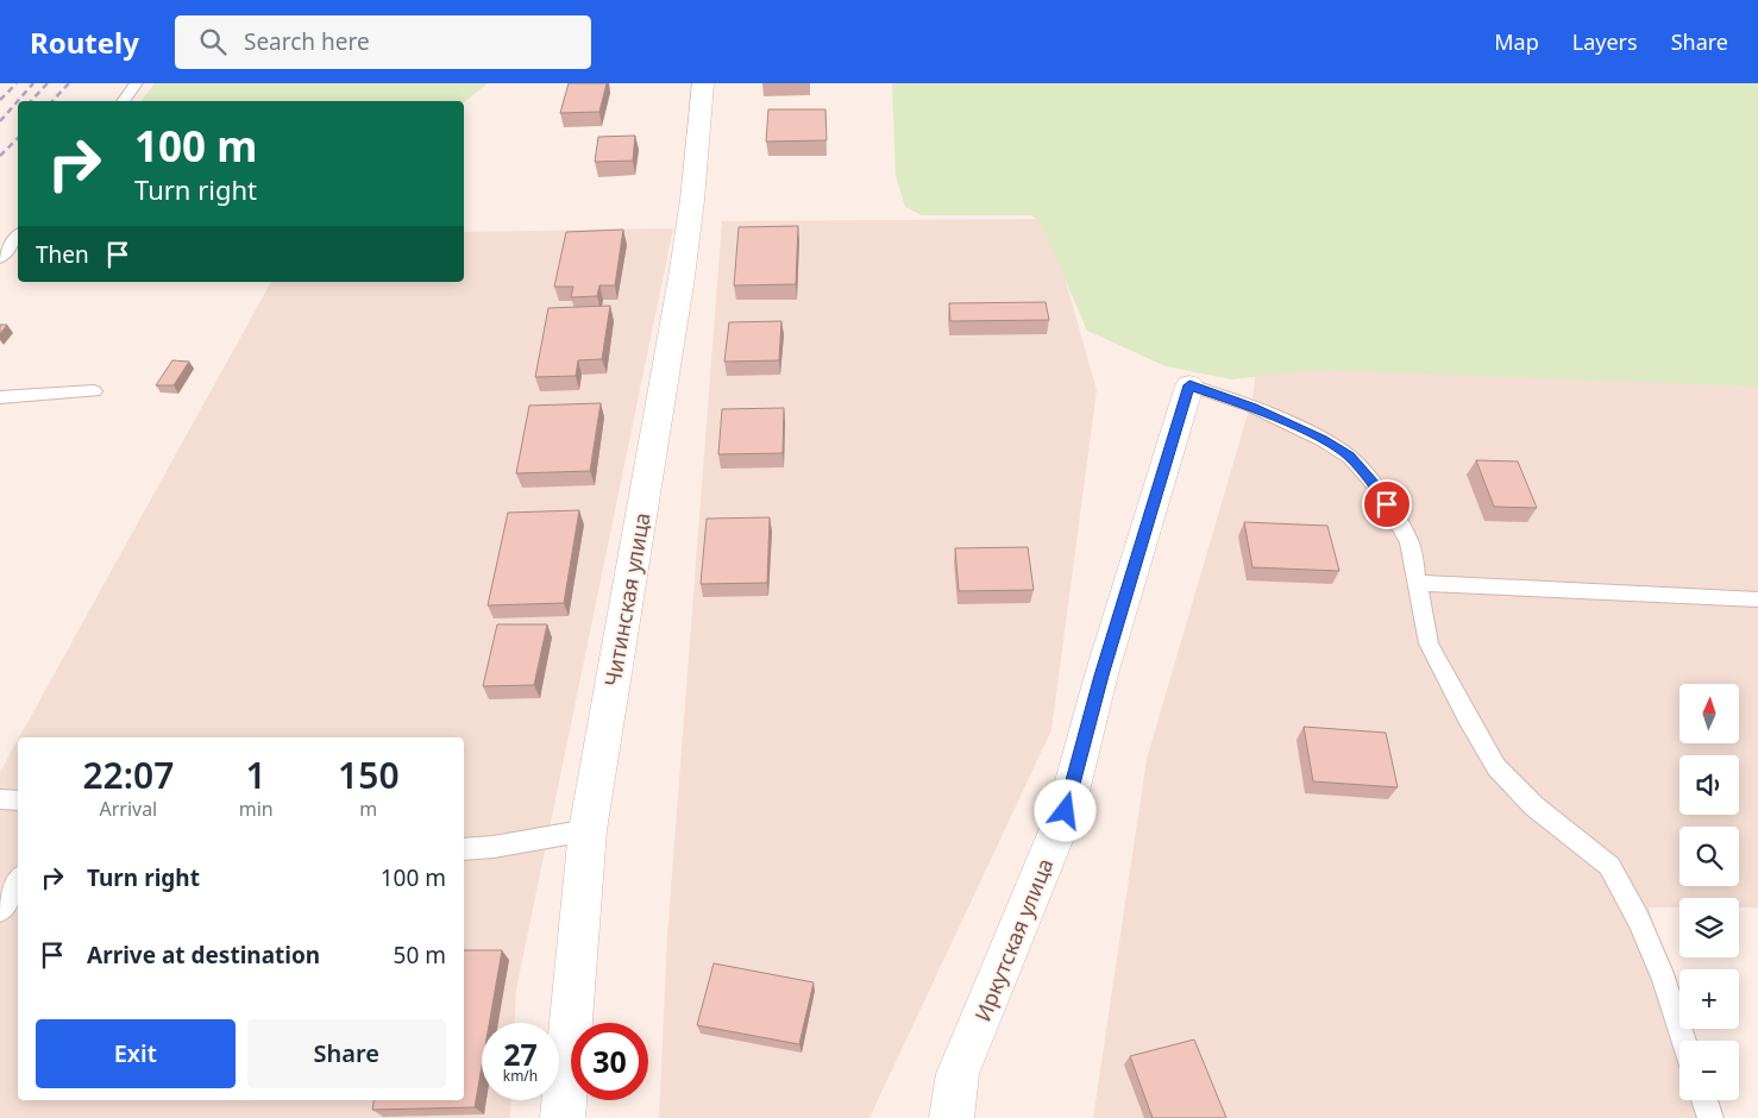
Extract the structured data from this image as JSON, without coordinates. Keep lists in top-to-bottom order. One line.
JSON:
{"streets":{"street":["Читинская улица","Иркутская улица"]},"north":"top","page":{"header":"Routely","search":"Search here","nav":["Map","Layers","Share"],"turn":["100 m","Turn right"],"then":"Then","map_buttons":["+","−"],"eta":["22:07","Arrival","1","min","150","m"],"list":[{"name":"Turn right","value":"100 m"},{"name":"Arrive at destination","value":"50 m"}],"buttons":["Exit","Share"],"speed":"27 km/h","limit":"30"}}
